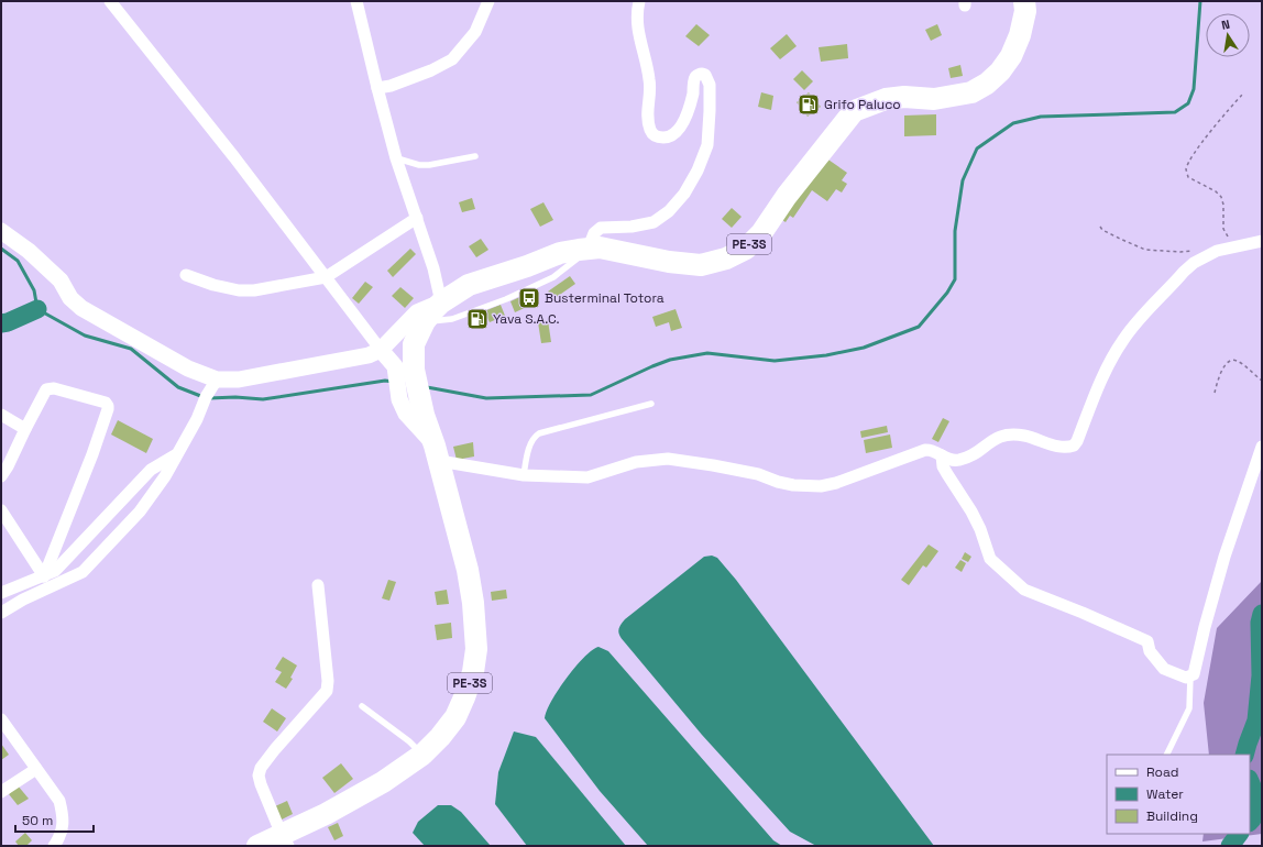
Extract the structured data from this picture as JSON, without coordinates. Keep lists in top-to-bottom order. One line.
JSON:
{"streets":{"highway":["PE-3S"]},"places":{"fuel station":["Grifo Paluco","Yava S.A.C."],"bus stop":["Busterminal Totora"]},"legend":["Road","Water","Building"],"scale_bar":"50 m","north":"top"}
